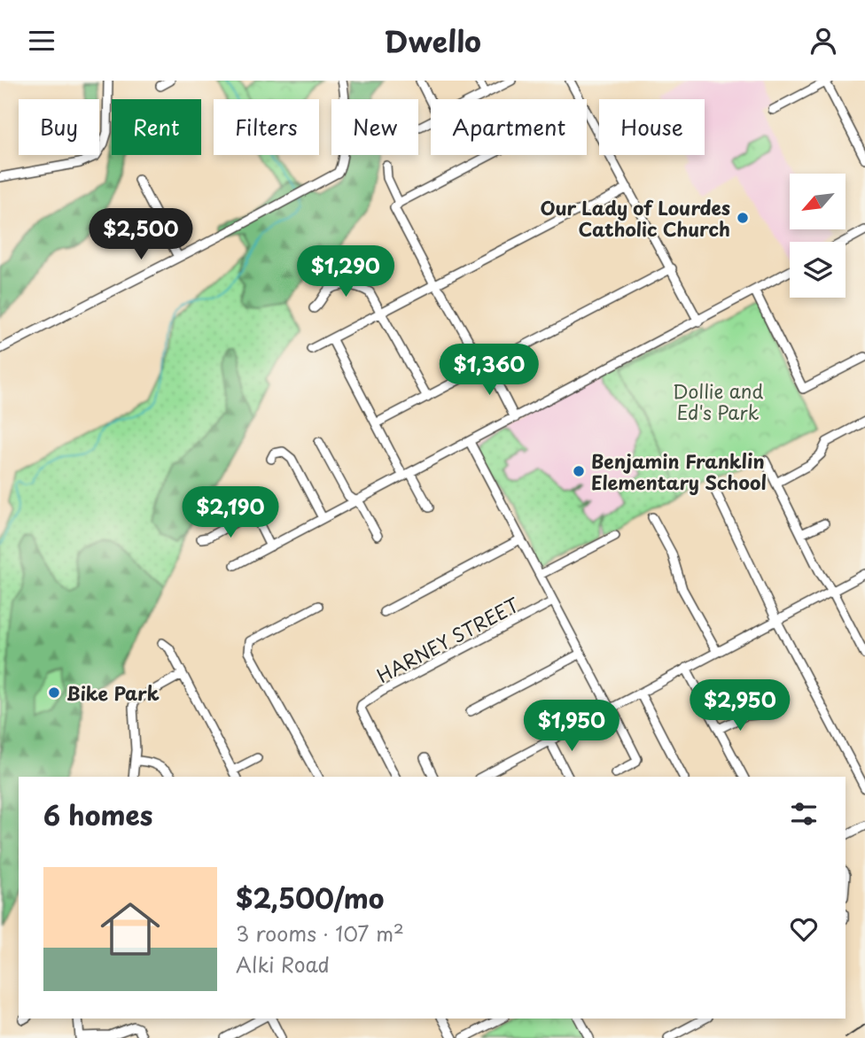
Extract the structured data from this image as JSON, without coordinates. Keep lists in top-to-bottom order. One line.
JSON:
{"streets":{"street":["HARNEY STREET"]},"parks":["Dollie and Ed's Park"],"places":["Our Lady of Lourdes Catholic Church","Benjamin Franklin Elementary School","Bike Park"],"north":"bottom left","page":{"header":"Dwello","chip":["Buy","Rent","Filters","New","Apartment","House"],"price":["$2,500","$1,290","$1,360","$2,190","$2,950","$1,950"],"heading":"6 homes","list":[{"name":"$2,500/mo","note":"3 rooms · 107 m² · Alki Road"}]}}
